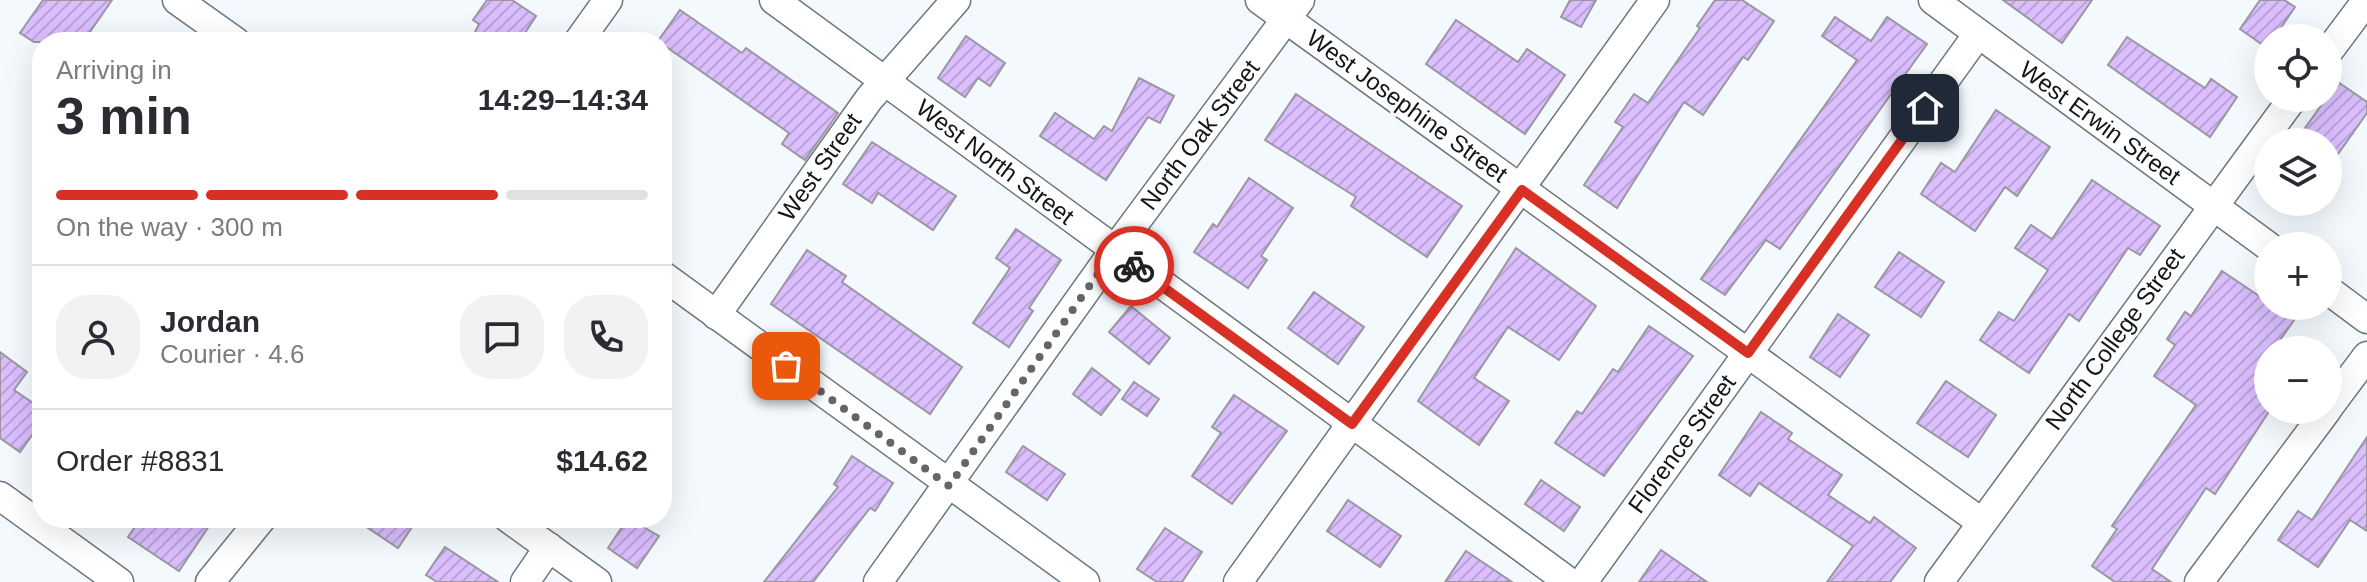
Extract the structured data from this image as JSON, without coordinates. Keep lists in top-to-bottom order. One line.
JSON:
{"streets":{"street":["West Josephine Street","West Erwin Street","North Oak Street","West North Street","West Street","North College Street","Florence Street"]},"crossings":[["West Josephine Street","North Oak Street"],["West Josephine Street","North College Street"],["West Josephine Street","Florence Street"],["West Erwin Street","North College Street"],["West Erwin Street","Florence Street"],["North Oak Street","West North Street"],["West North Street","West Street"]],"page":{"map_buttons":["+","−"],"heading":["3 min","Arriving in","14:29–14:34"],"panel":["Jordan","Courier · 4.6","Order #8831","$14.62"],"bar":"On the way · 300 m"}}
